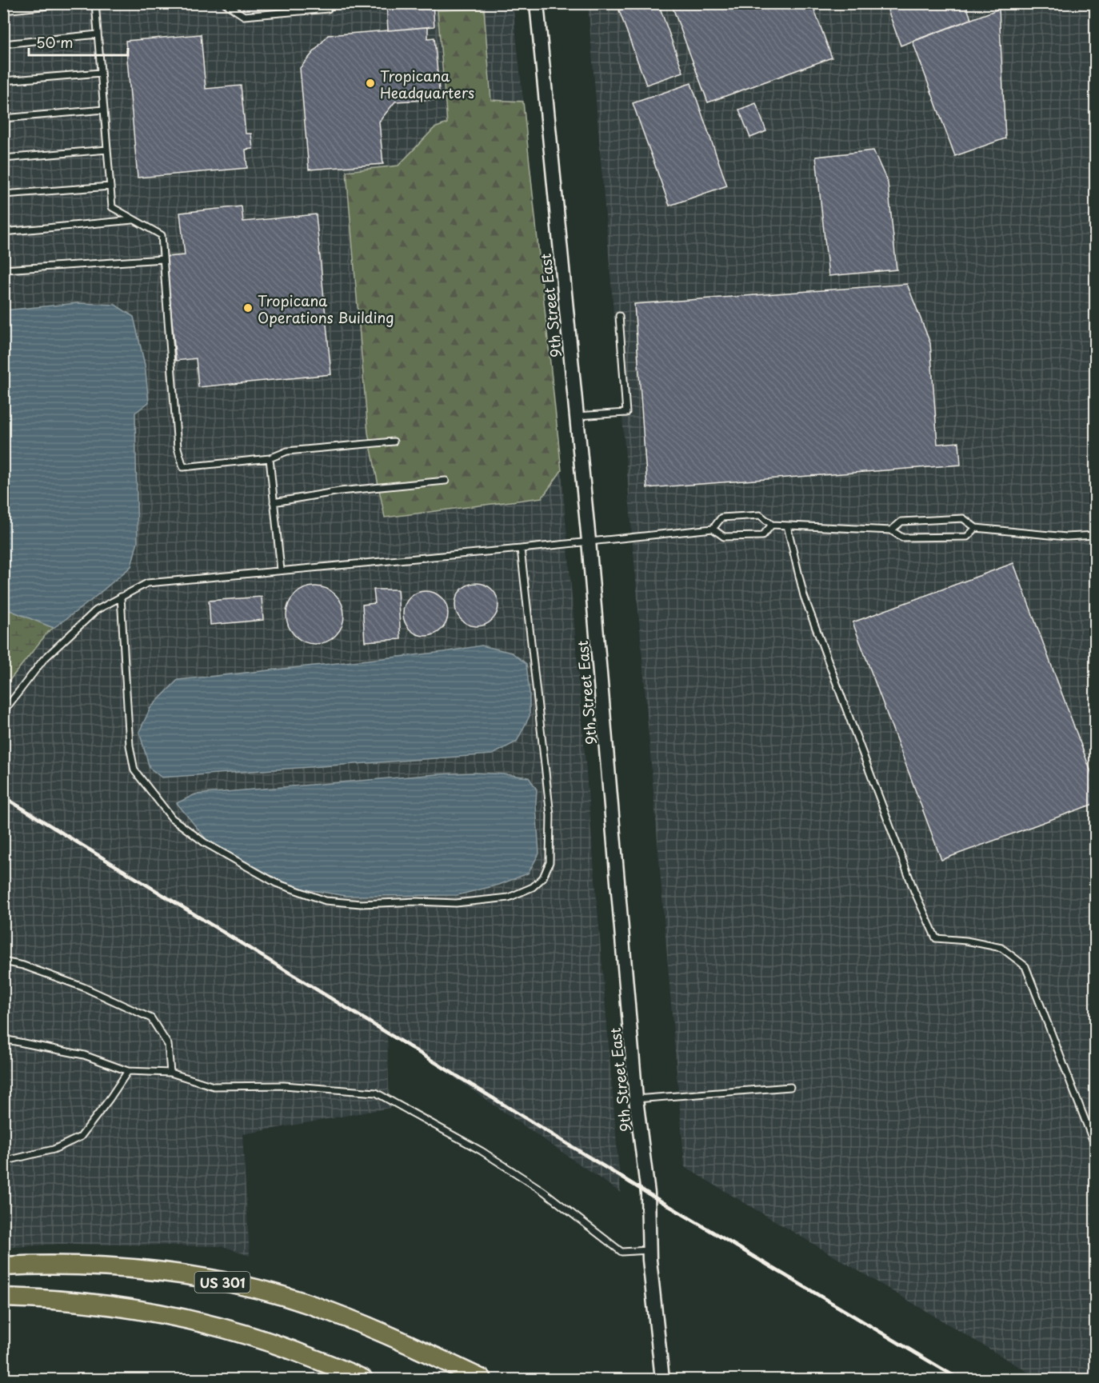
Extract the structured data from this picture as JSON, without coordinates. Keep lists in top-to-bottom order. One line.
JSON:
{"streets":{"main road":["US 301"],"street":["9th Street East"]},"places":["Tropicana Headquarters","Tropicana Operations Building"],"scale_bar":"50 m"}
